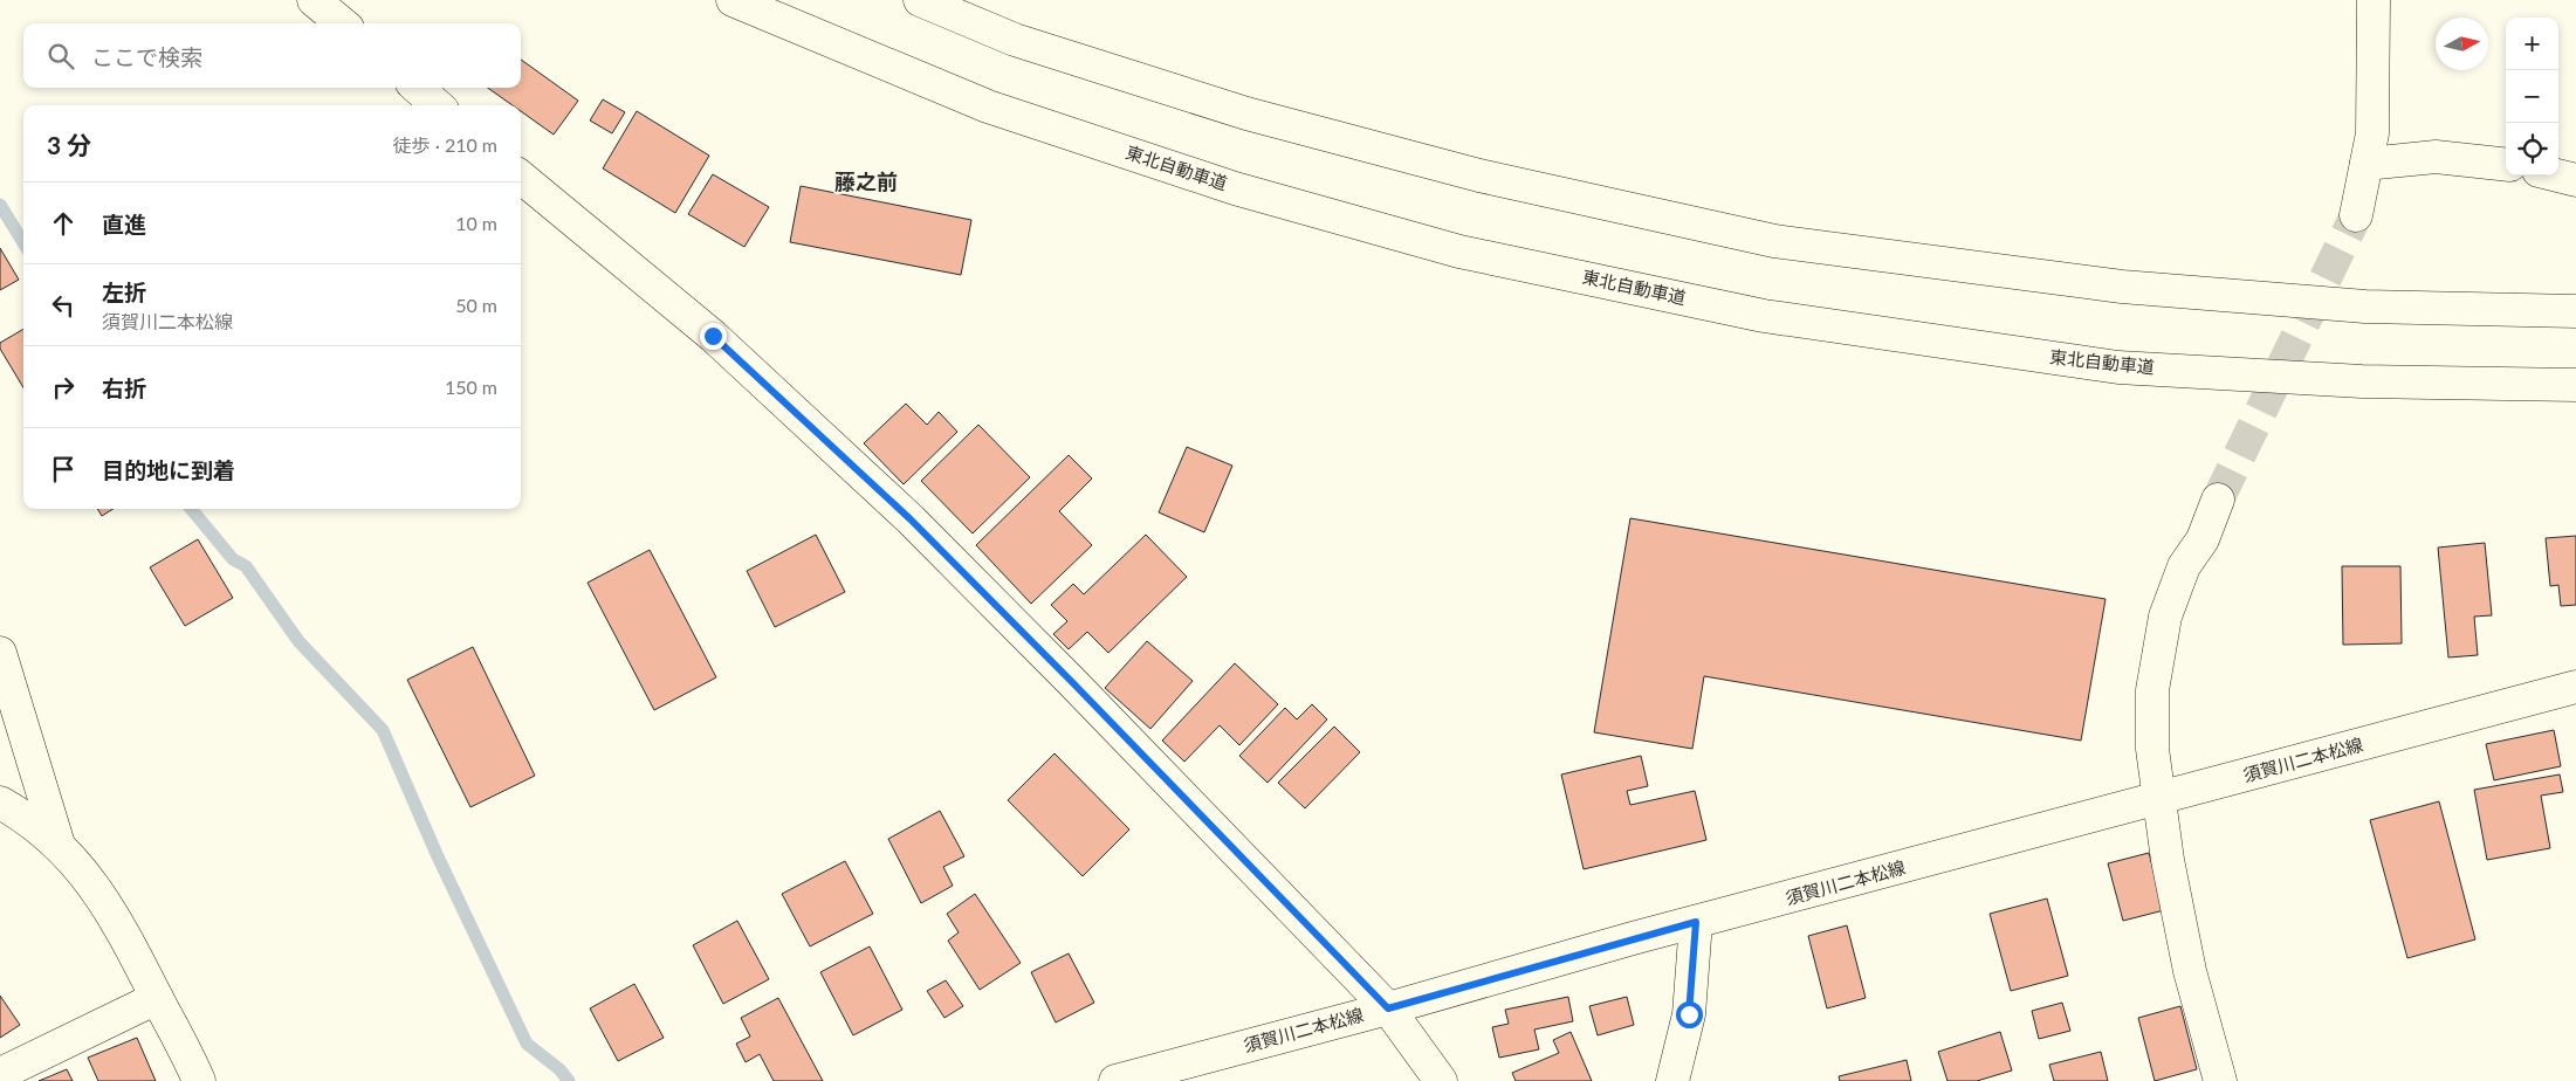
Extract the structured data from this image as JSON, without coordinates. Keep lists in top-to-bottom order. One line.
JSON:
{"streets":{"main road":["東北自動車道","須賀川二本松線"]},"districts":["藤之前"],"north":"right","page":{"map_buttons":["+","−"],"search":"ここで検索","heading":["3 分","徒歩 · 210 m"],"list":[["直進","10 m"],["左折","須賀川二本松線","50 m"],["右折","150 m"],"目的地に到着"]}}
